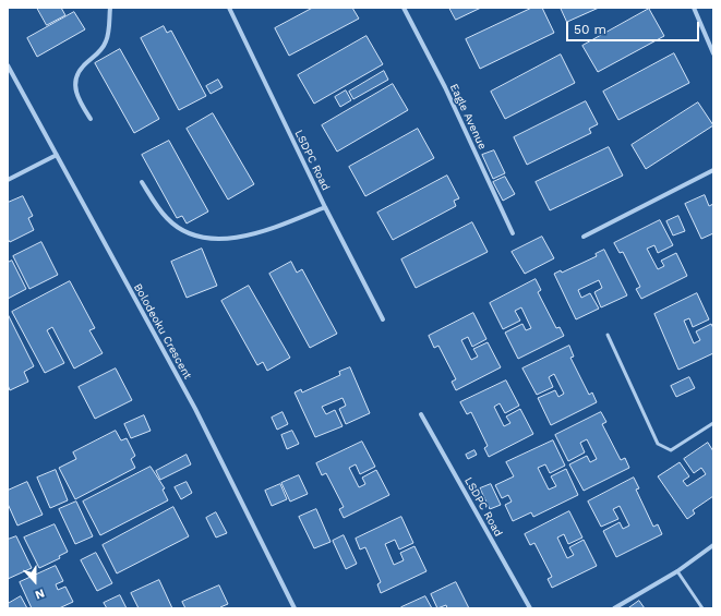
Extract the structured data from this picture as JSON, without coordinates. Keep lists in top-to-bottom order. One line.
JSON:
{"streets":{"street":["Eagle Avenue","LSDPC Road","Bolodeoku Crescent"]},"scale_bar":"50 m","north":"bottom"}
